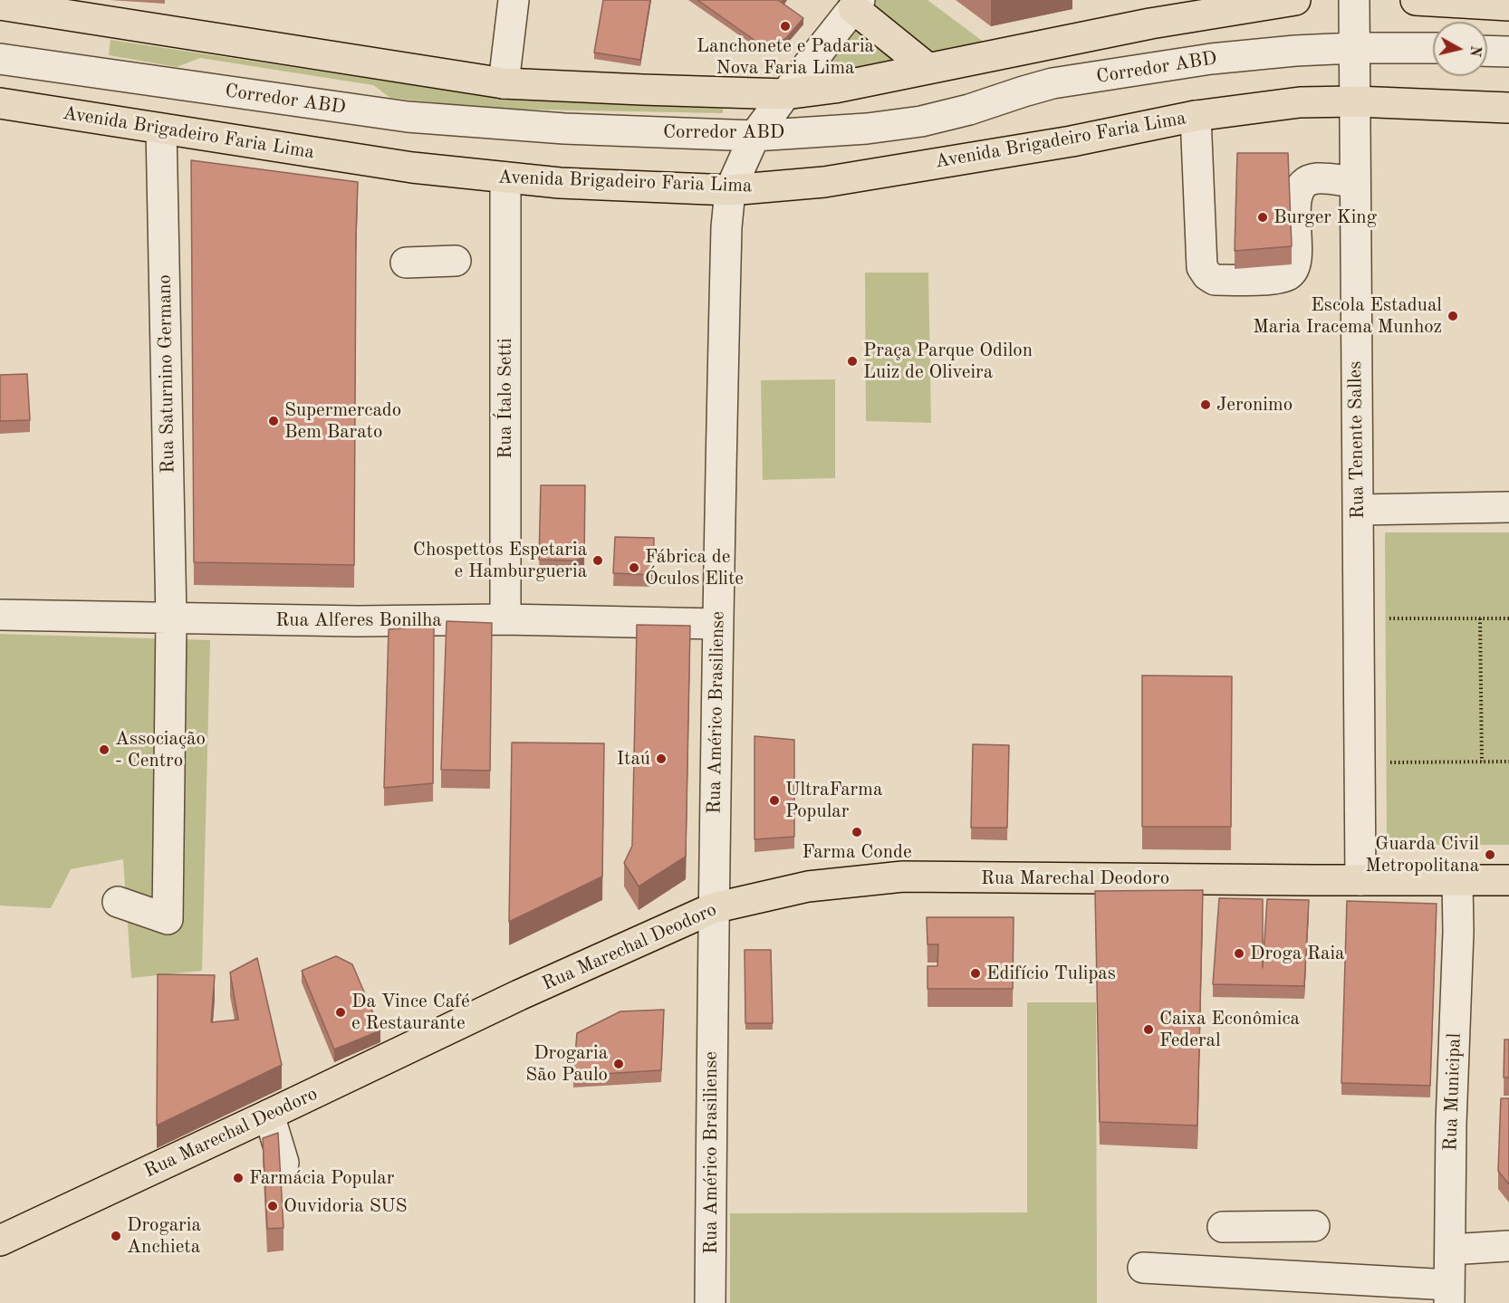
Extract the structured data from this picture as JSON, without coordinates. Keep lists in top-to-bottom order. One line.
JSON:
{"streets":{"main road":["Avenida Brigadeiro Faria Lima","Rua Marechal Deodoro"],"street":["Corredor ABD","Rua Saturnino Germano","Rua Ítalo Setti","Rua Tenente Salles","Rua Alferes Bonilha","Rua Américo Brasiliense","Rua Municipal"]},"crossings":[["Corredor ABD","Rua Tenente Salles"],["Corredor ABD","Rua Américo Brasiliense"],["Avenida Brigadeiro Faria Lima","Rua Saturnino Germano"],["Avenida Brigadeiro Faria Lima","Rua Ítalo Setti"],["Avenida Brigadeiro Faria Lima","Rua Tenente Salles"],["Avenida Brigadeiro Faria Lima","Rua Américo Brasiliense"],["Rua Saturnino Germano","Rua Alferes Bonilha"],["Rua Ítalo Setti","Rua Alferes Bonilha"],["Rua Tenente Salles","Rua Marechal Deodoro"],["Rua Alferes Bonilha","Rua Américo Brasiliense"],["Rua Américo Brasiliense","Rua Marechal Deodoro"],["Rua Marechal Deodoro","Rua Municipal"]],"places":["Lanchonete e Padaria Nova Faria Lima","Burger King","Escola Estadual Maria Iracema Munhoz","Praça Parque Odilon Luiz de Oliveira","Jeronimo","Supermercado Bem Barato","Chospettos Espetaria e Hamburgueria","Fábrica de Óculos Elite","Associação - Centro","Itaú","UltraFarma Popular","Farma Conde","Guarda Civil Metropolitana","Droga Raia","Edifício Tulipas","Da Vince Café e Restaurante","Caixa Econômica Federal","Drogaria São Paulo","Farmácia Popular","Ouvidoria SUS","Drogaria Anchieta"],"north":"right"}
